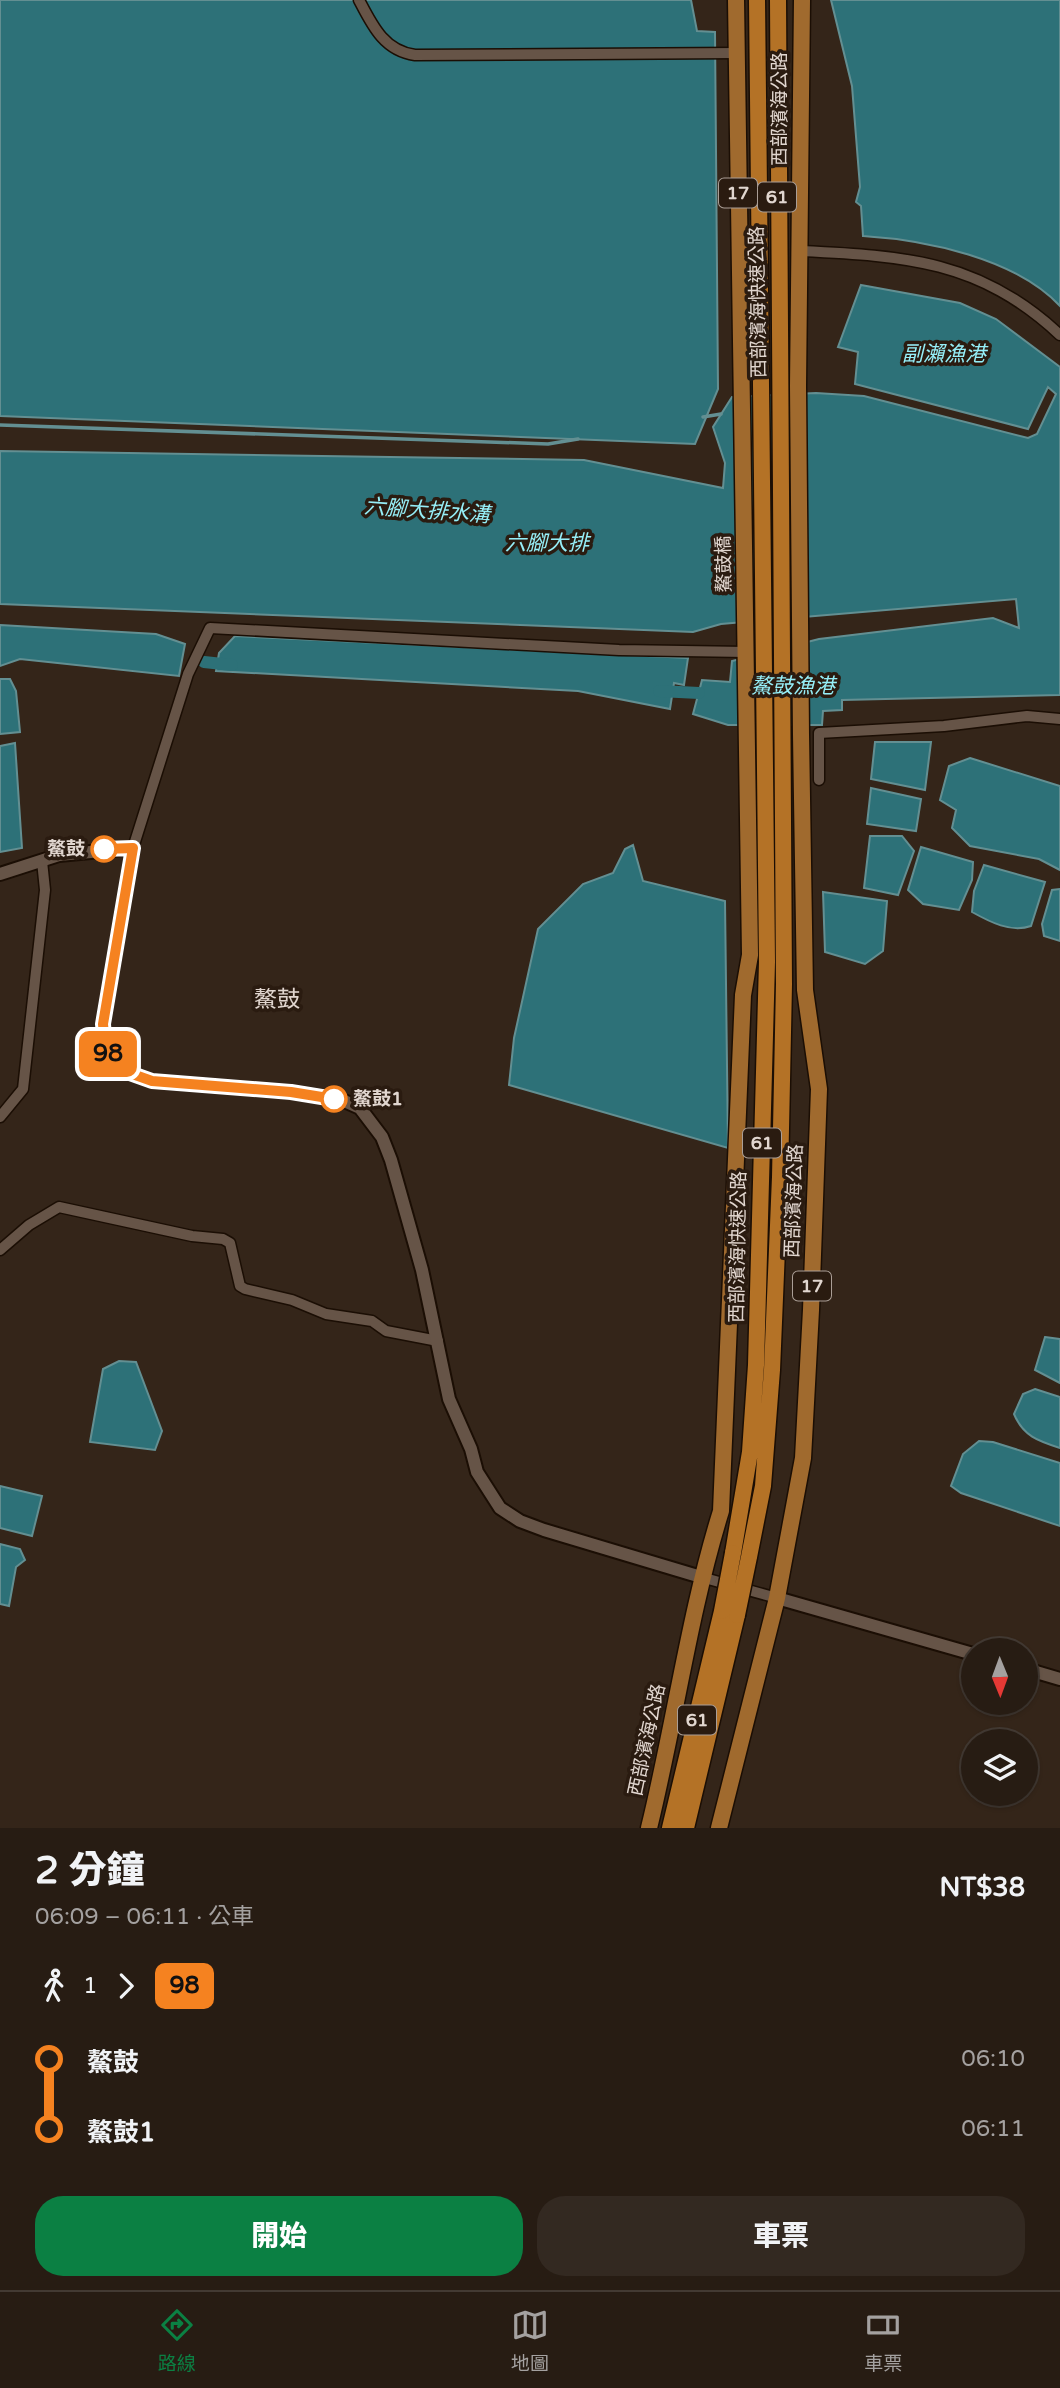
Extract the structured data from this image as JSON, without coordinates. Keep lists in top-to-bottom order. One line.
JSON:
{"streets":{"highway":["61","西部濱海快速公路","鰲鼓橋"],"main road":["西部濱海公路","17"]},"crossings":[["西部濱海公路","鰲鼓橋"],["17","鰲鼓橋"],["61","西部濱海快速公路"],["西部濱海快速公路","鰲鼓橋"]],"districts":["鰲鼓"],"water":["副瀨漁港","六腳大排水溝","六腳大排","鰲鼓漁港"],"places":["鰲鼓","鰲鼓1"],"lines":["bus line 98"],"north":"bottom","page":{"on_map":"98","heading":["2 分鐘","06:09 – 06:11 · 公車","NT$38"],"legs":["1","98"],"list":[{"name":"鰲鼓","value":"06:10"},{"name":"鰲鼓1","value":"06:11"}],"buttons":["開始","車票"],"tabs":["路線","地圖","車票"]}}
